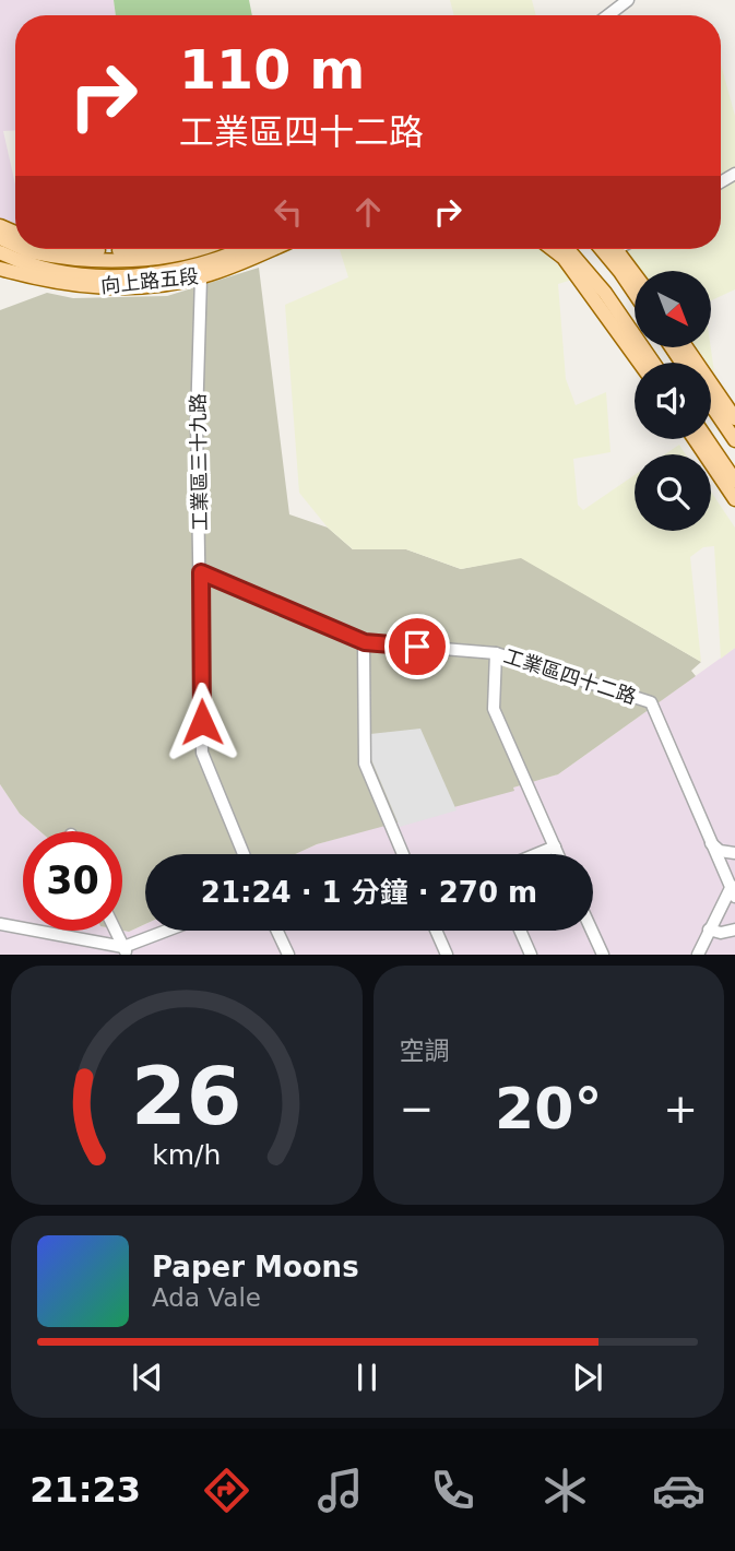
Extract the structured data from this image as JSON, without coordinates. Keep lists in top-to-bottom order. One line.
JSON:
{"streets":{"main road":["向上路五段"],"street":["工業區三十九路","工業區四十二路"]},"crossings":[["向上路五段","工業區三十九路"],["工業區三十九路","工業區四十二路"]],"north":"bottom right","page":{"turn":["110 m","工業區四十二路"],"limit":"30","trip":"21:24 · 1 分鐘 · 270 m","tile":"空調","heat":["−","20°","+"],"song":["Paper Moons","Ada Vale"],"tabs":"21:23","gauge":["26","km/h"]}}
